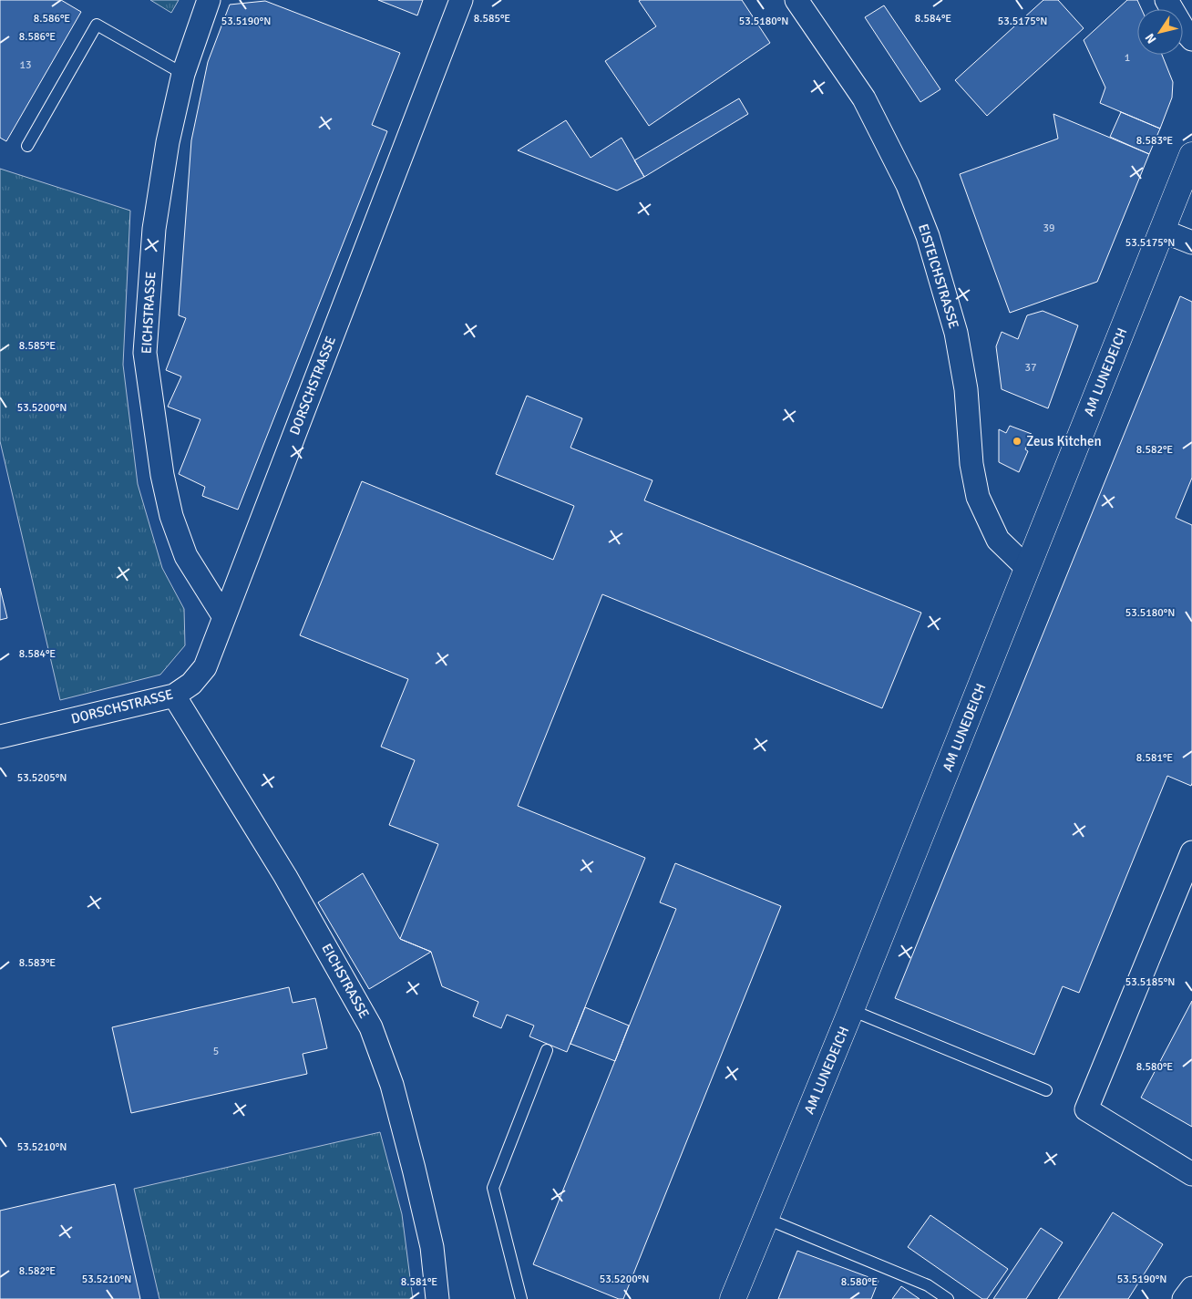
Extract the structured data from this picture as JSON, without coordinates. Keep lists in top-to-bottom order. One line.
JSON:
{"streets":{"street":["EISTEICHSTRASSE","EICHSTRASSE","AM LUNEDEICH","DORSCHSTRASSE"]},"crossings":[["EISTEICHSTRASSE","AM LUNEDEICH"],["EICHSTRASSE","DORSCHSTRASSE"]],"places":["Zeus Kitchen"],"house_numbers":["1","13","39","37","5"],"north":"bottom left","coordinates":["8.586°E","8.585°E","8.584°E","53.5190°N","53.5180°N","53.5175°N","8.583°E","53.5200°N","8.582°E","8.581°E","53.5205°N","53.5185°N","8.580°E","53.5210°N"]}
